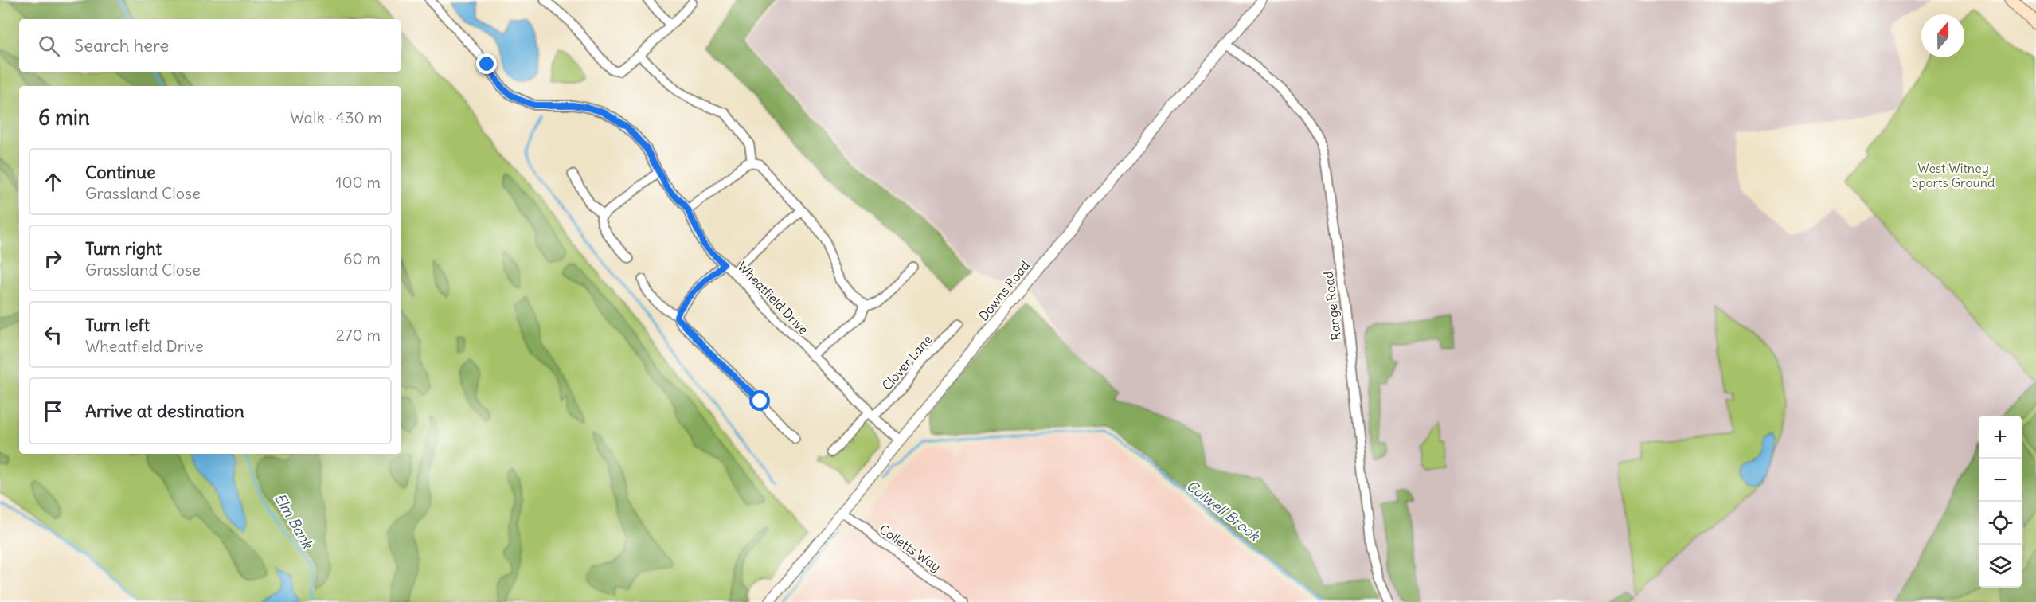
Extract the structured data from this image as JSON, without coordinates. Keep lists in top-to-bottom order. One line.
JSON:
{"streets":{"street":["Downs Road","Wheatfield Drive","Range Road","Clover Lane","Colletts Way"]},"crossings":[["Downs Road","Wheatfield Drive"],["Downs Road","Range Road"],["Downs Road","Colletts Way"],["Wheatfield Drive","Clover Lane"]],"water":["Colwell Brook","Elm Bank"],"parks":["West Witney Sports Ground"],"north":"top","page":{"search":"Search here","heading":["6 min","Walk · 430 m"],"list":[["Continue","Grassland Close","100 m"],["Turn right","Grassland Close","60 m"],["Turn left","Wheatfield Drive","270 m"],"Arrive at destination"],"map_buttons":["+","−"]}}
